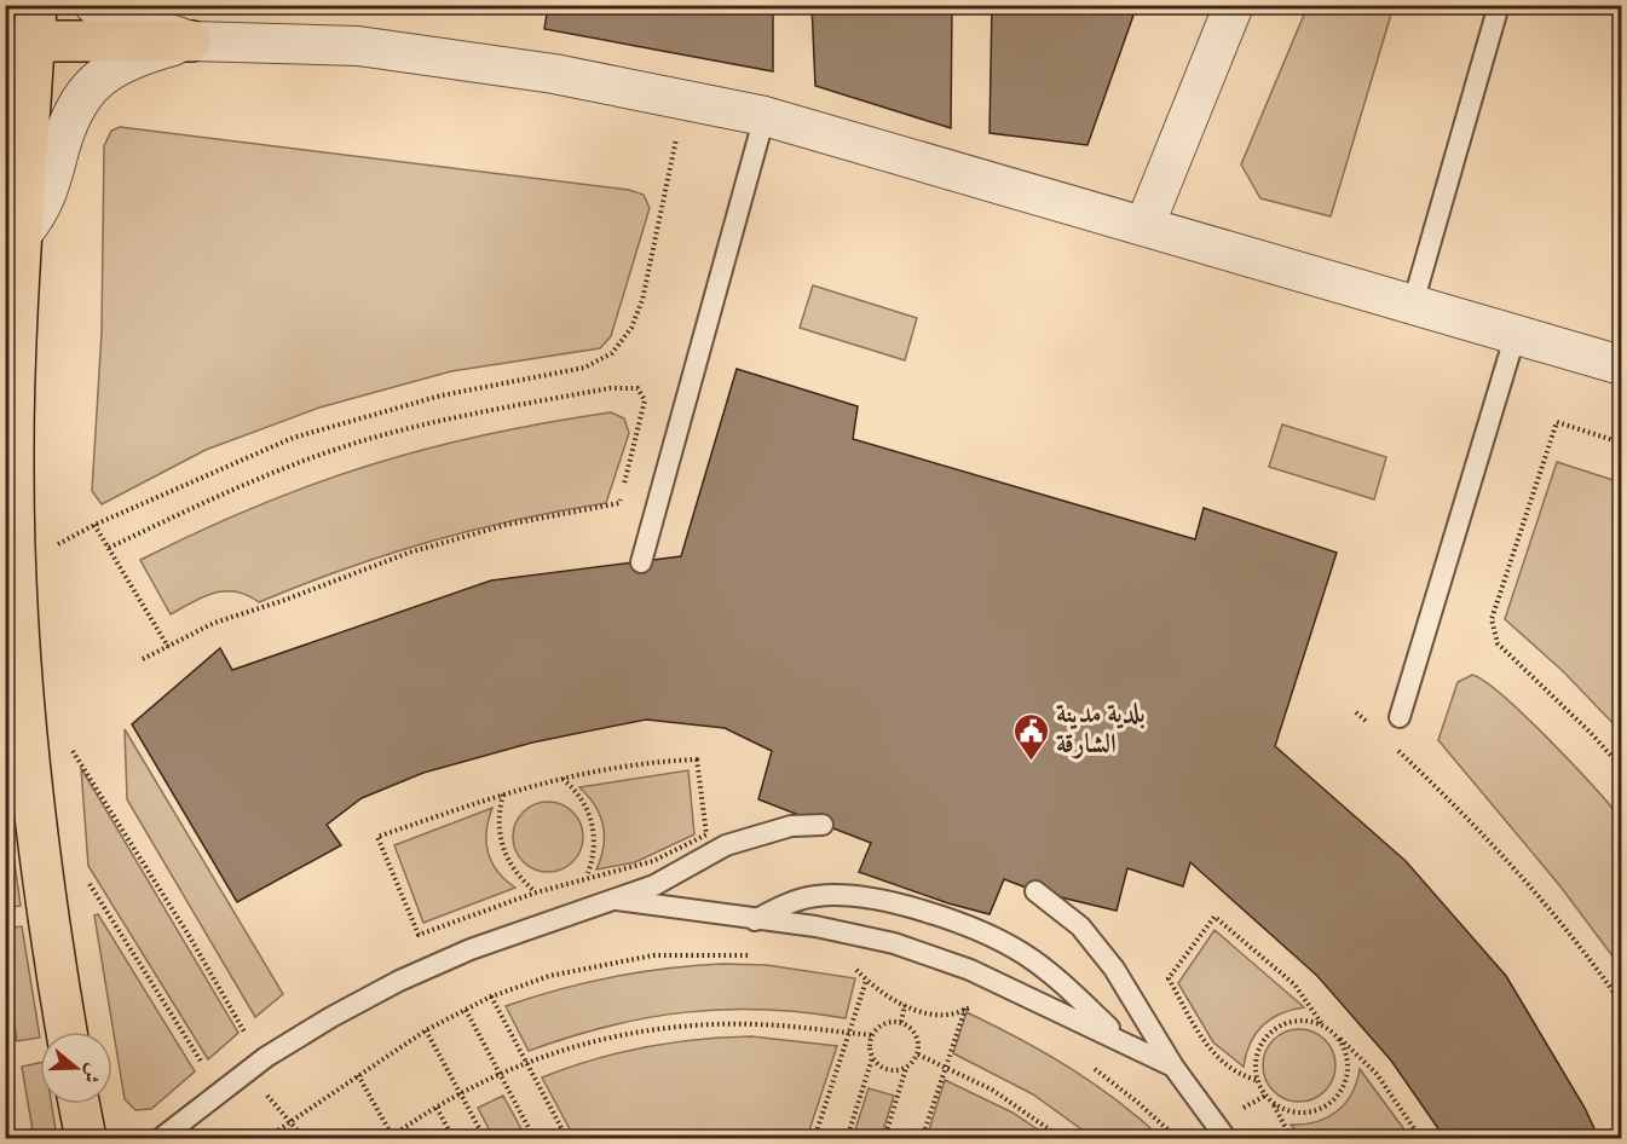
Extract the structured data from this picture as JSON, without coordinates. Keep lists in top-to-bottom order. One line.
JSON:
{"places":{"public building":["بلدية مدينة الشارقة"]},"north":"right"}
